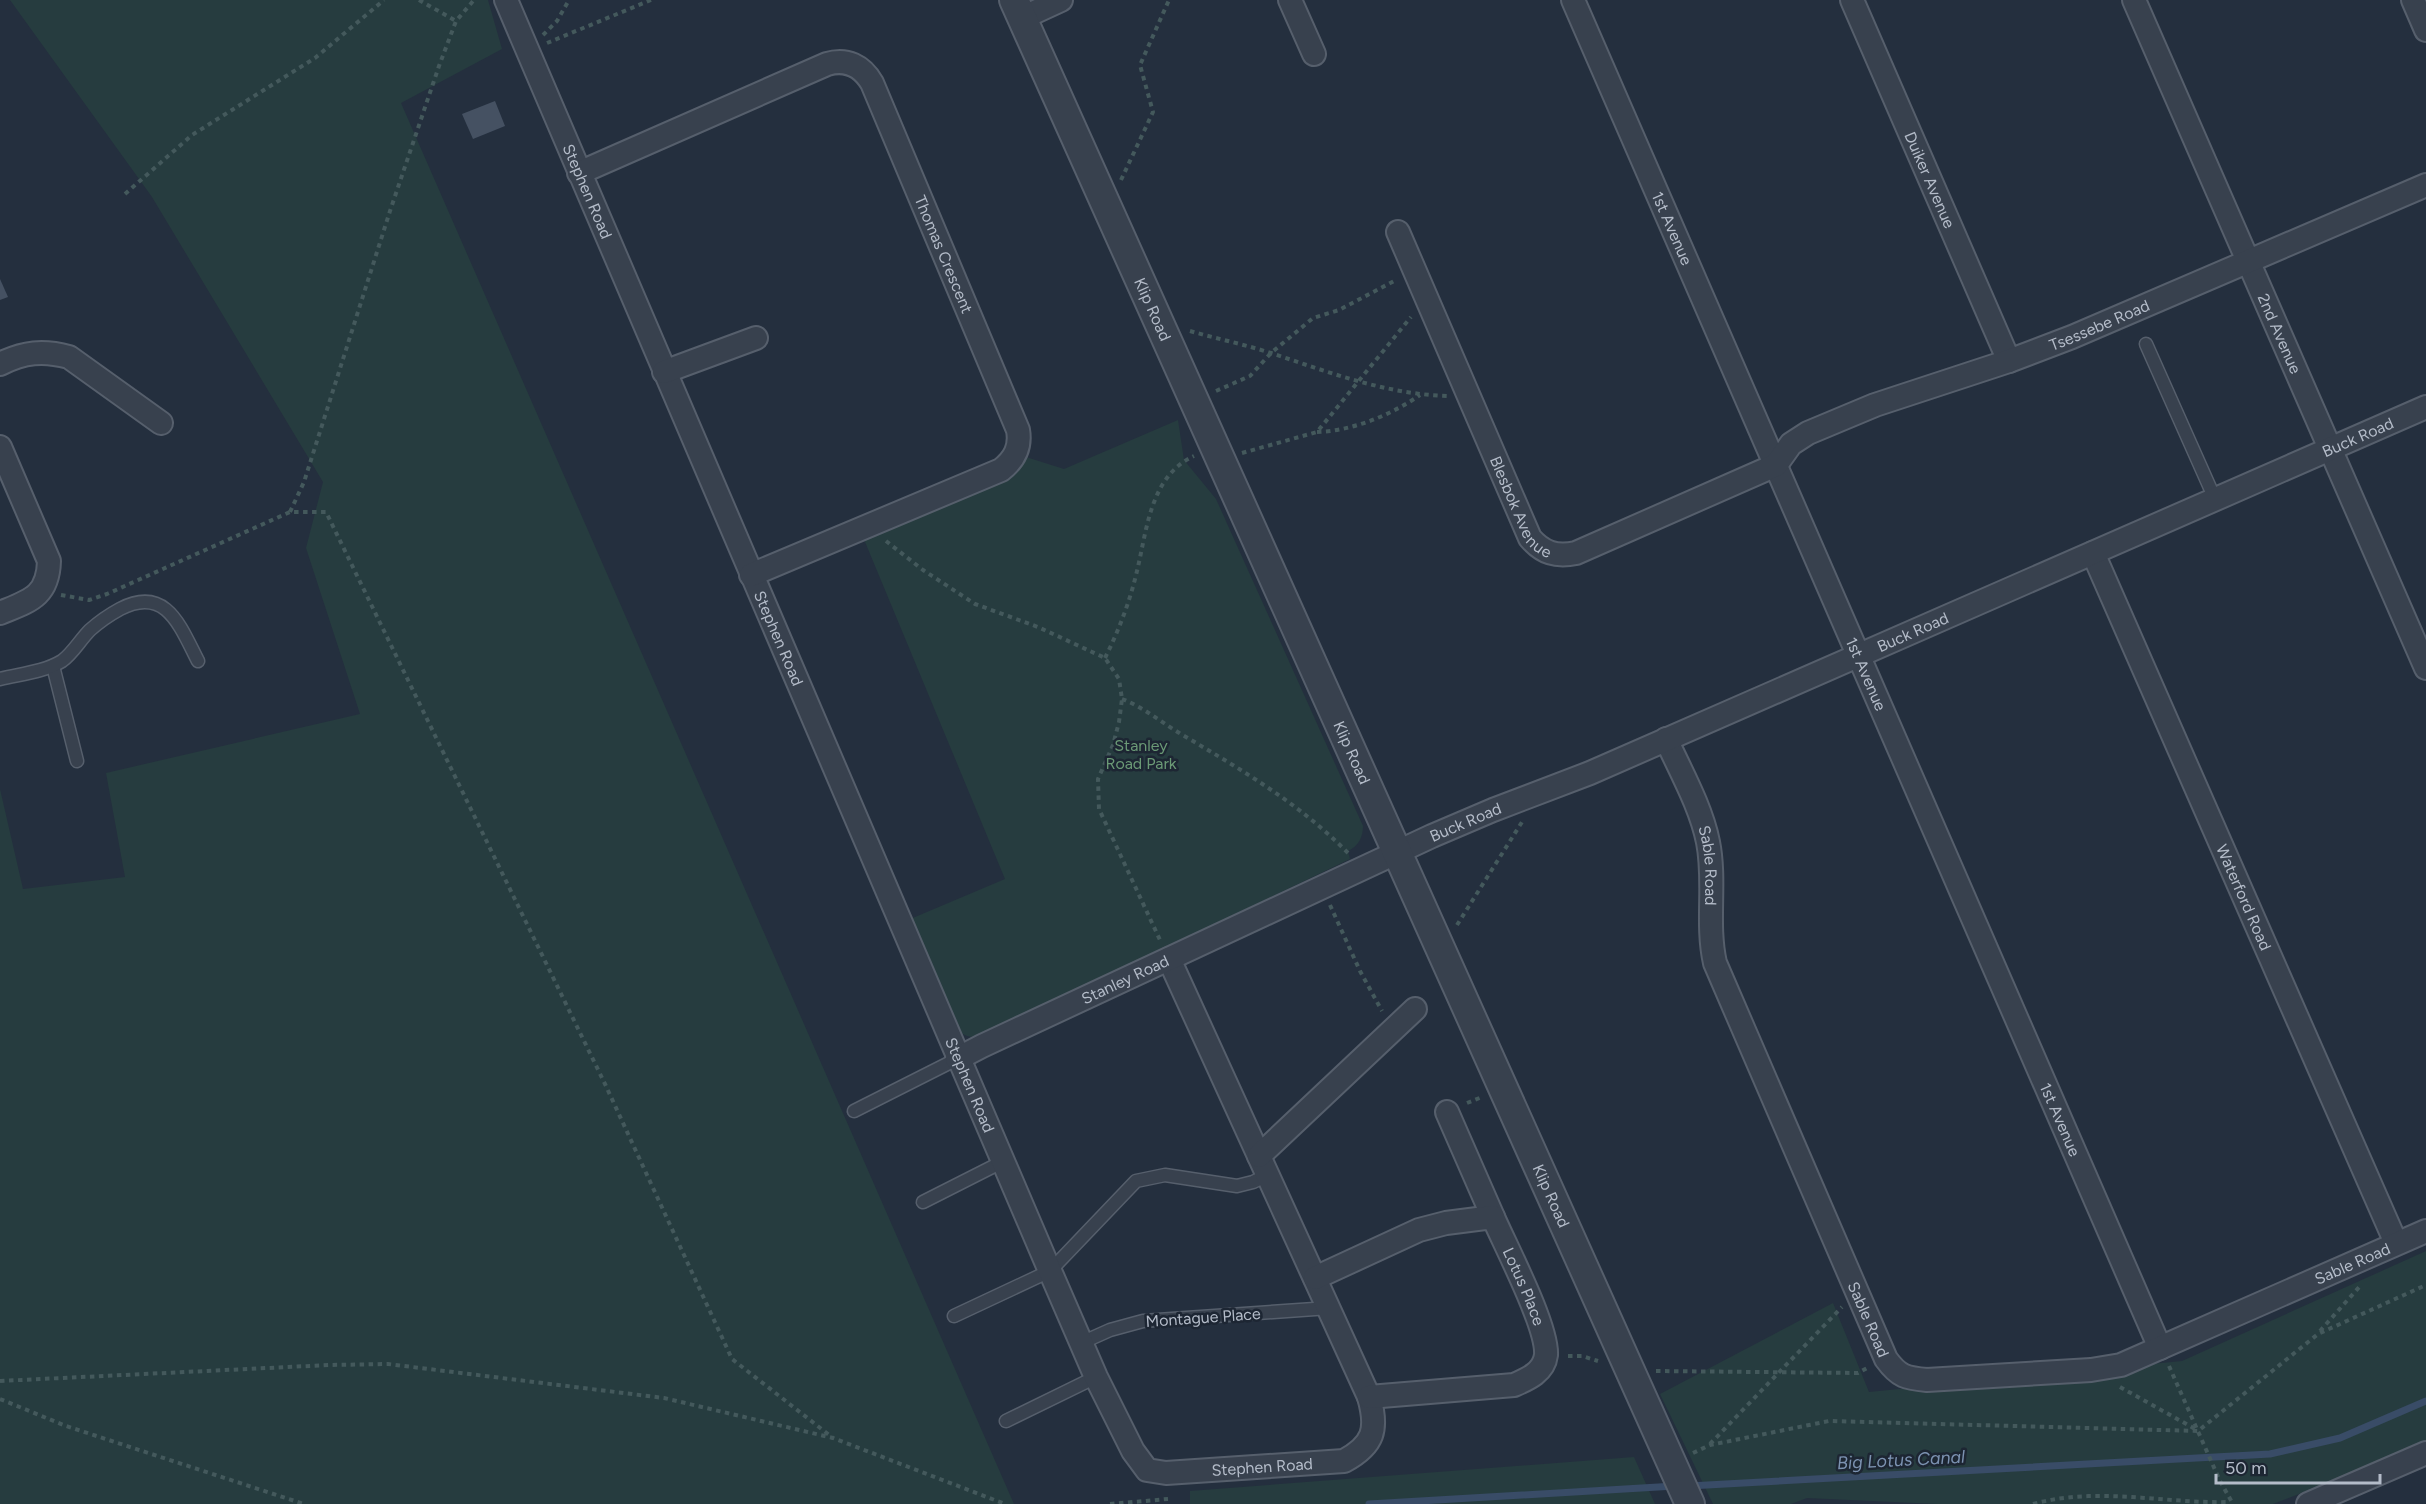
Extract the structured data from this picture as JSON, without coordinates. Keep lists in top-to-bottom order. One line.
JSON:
{"streets":{"street":["Duiker Avenue","Stephen Road","1st Avenue","Thomas Crescent","Klip Road","Tsessebe Road","2nd Avenue","Buck Road","Blesbok Avenue","Sable Road","Waterford Road","Stanley Road","Lotus Place"],"lane":["Montague Place"]},"crossings":[["Duiker Avenue","Tsessebe Road"],["Stephen Road","Thomas Crescent"],["Stephen Road","Stanley Road"],["Stephen Road","Montague Place"],["1st Avenue","Tsessebe Road"],["1st Avenue","Buck Road"],["1st Avenue","Blesbok Avenue"],["1st Avenue","Sable Road"],["Klip Road","Buck Road"],["Klip Road","Stanley Road"],["Tsessebe Road","2nd Avenue"],["Tsessebe Road","Blesbok Avenue"],["2nd Avenue","Buck Road"],["Buck Road","Sable Road"],["Buck Road","Waterford Road"],["Buck Road","Stanley Road"],["Sable Road","Waterford Road"]],"water":["Big Lotus Canal"],"parks":["Stanley Road Park"],"scale_bar":"50 m"}
